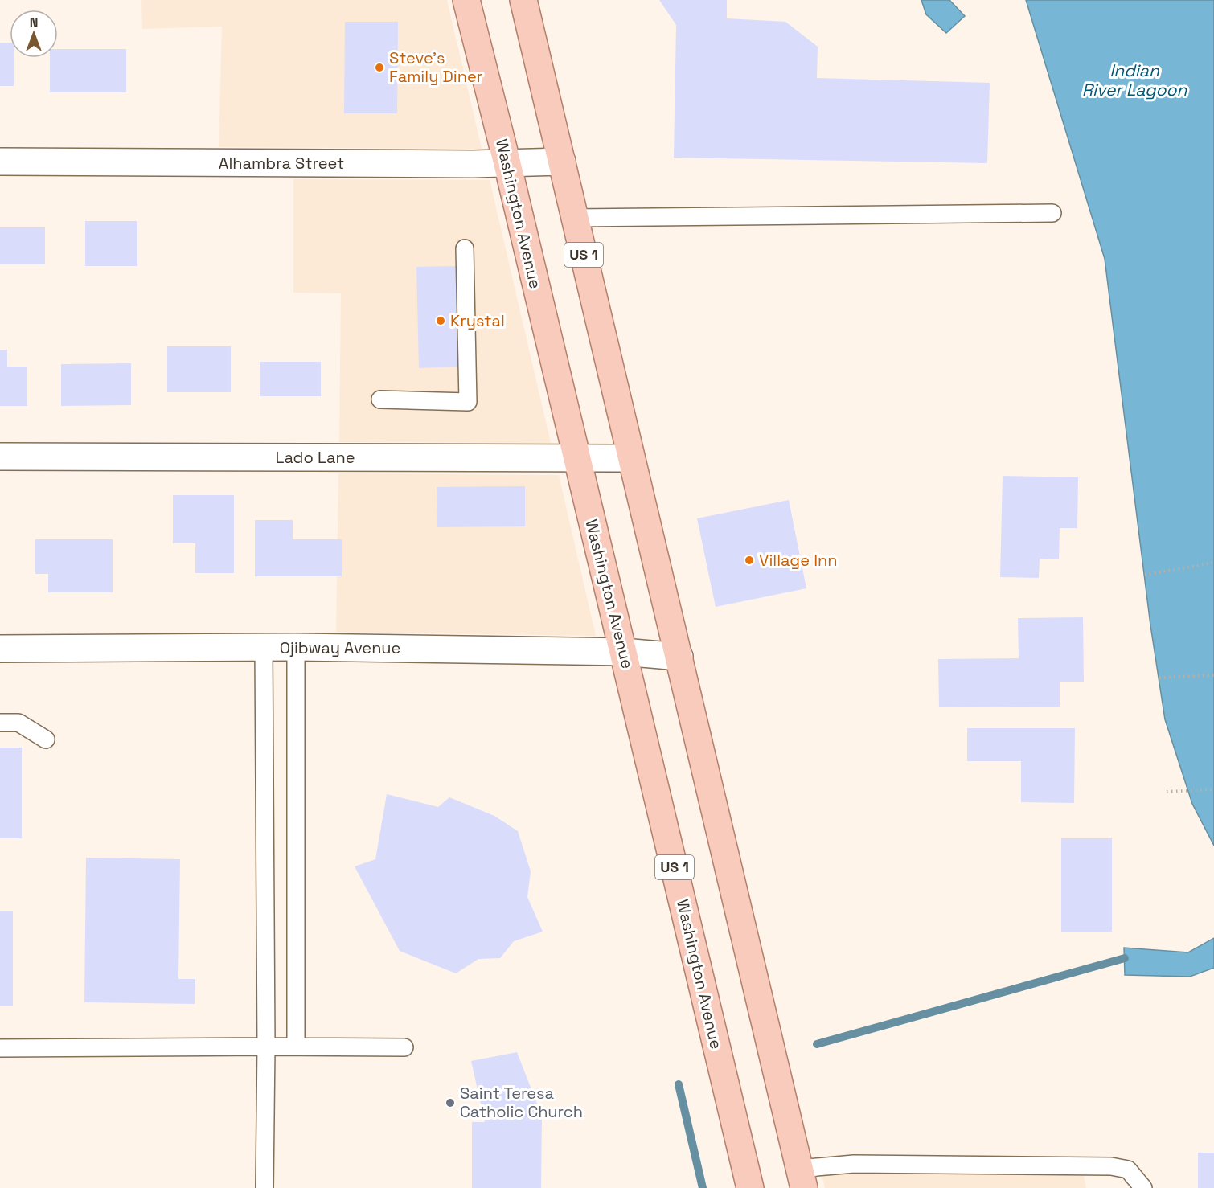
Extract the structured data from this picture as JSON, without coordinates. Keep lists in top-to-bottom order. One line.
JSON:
{"streets":{"main road":["Washington Avenue","US 1"],"street":["Alhambra Street","Lado Lane","Ojibway Avenue"]},"crossings":[["Alhambra Street","Washington Avenue"],["Alhambra Street","US 1"],["Washington Avenue","Lado Lane"],["Washington Avenue","Ojibway Avenue"],["US 1","Lado Lane"],["US 1","Ojibway Avenue"]],"water":["Indian River Lagoon"],"places":["Steve's Family Diner","Krystal","Village Inn","Saint Teresa Catholic Church"],"north":"top"}
